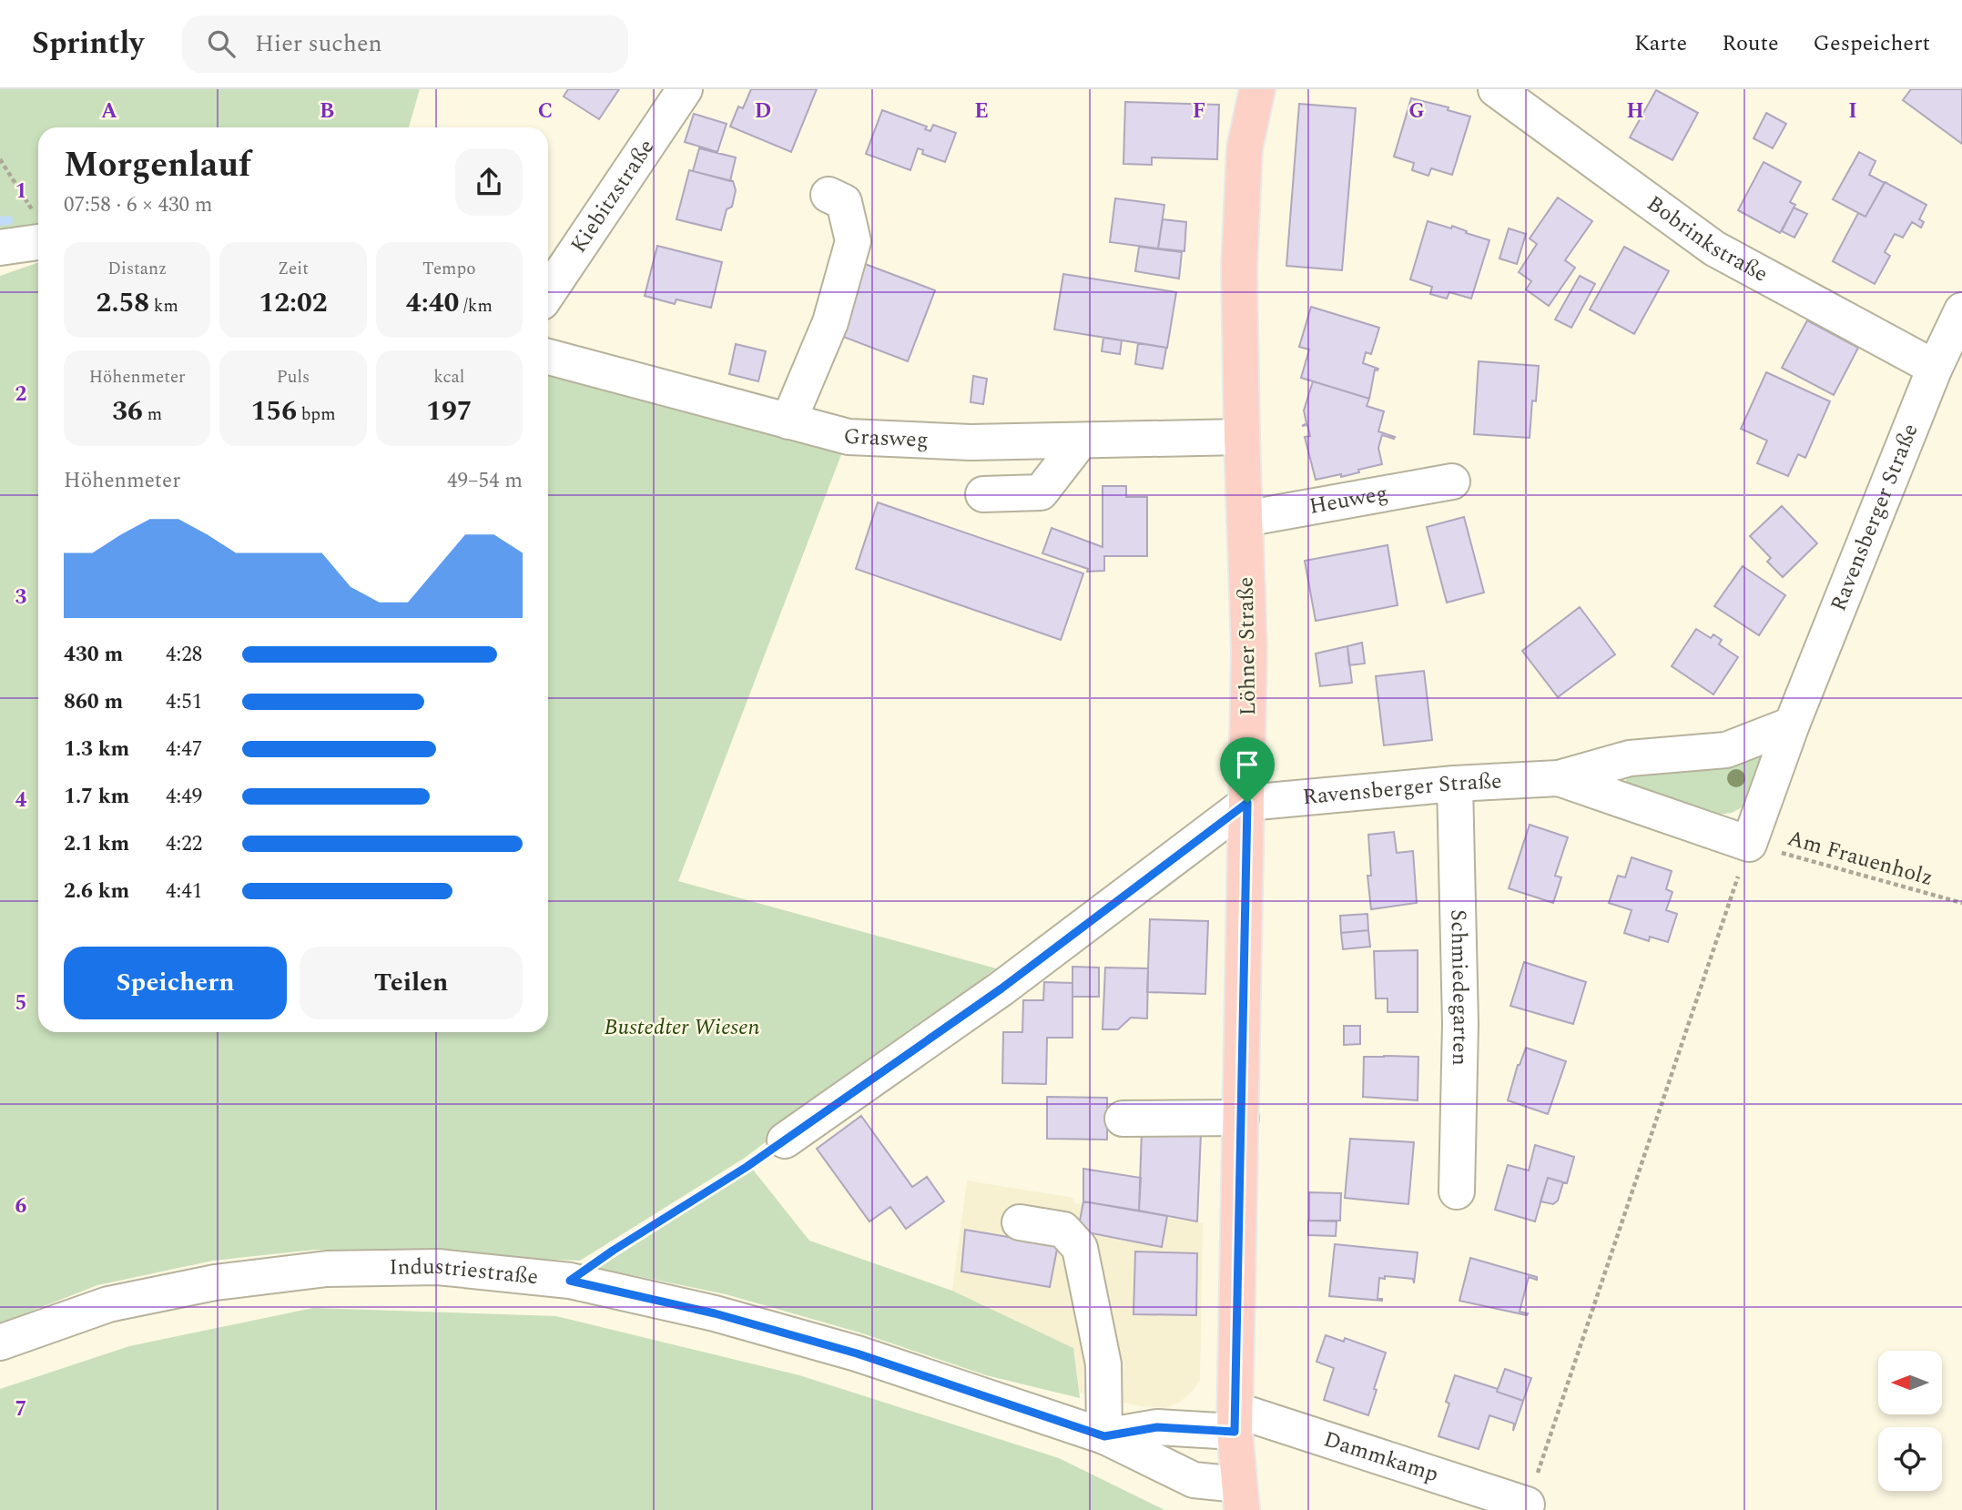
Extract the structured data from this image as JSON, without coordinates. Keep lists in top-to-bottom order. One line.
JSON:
{"streets":{"main road":["Löhner Straße"],"street":["Kiebitzstraße","Bobrinkstraße","Grasweg","Heuweg","Ravensberger Straße","Schmiedegarten","Industriestraße","Dammkamp"],"path":["Am Frauenholz"]},"crossings":[["Bobrinkstraße","Ravensberger Straße"],["Grasweg","Löhner Straße"],["Heuweg","Löhner Straße"],["Ravensberger Straße","Löhner Straße"],["Ravensberger Straße","Am Frauenholz"],["Ravensberger Straße","Schmiedegarten"],["Löhner Straße","Industriestraße"],["Löhner Straße","Dammkamp"],["Industriestraße","Dammkamp"]],"parks":["Bustedter Wiesen"],"north":"left","page":{"header":"Sprintly","search":"Hier suchen","nav":["Karte","Route","Gespeichert"],"heading":["Morgenlauf","07:58 · 6 × 430 m"],"stats":[["Distanz","2.58 km"],["Zeit","12:02"],["Tempo","4:40 /km"],["Höhenmeter","36 m"],["Puls","156 bpm"],["kcal","197"]],"chart":["Höhenmeter","49–54 m"],"list":[{"name":"430 m","note":"4:28"},{"name":"860 m","note":"4:51"},{"name":"1.3 km","note":"4:47"},{"name":"1.7 km","note":"4:49"},{"name":"2.1 km","note":"4:22"},{"name":"2.6 km","note":"4:41"}],"buttons":["Speichern","Teilen"]},"grid":{"columns":["A","B","C","D","E","F","G","H","I"],"rows":["1","2","3","4","5","6","7"]}}
